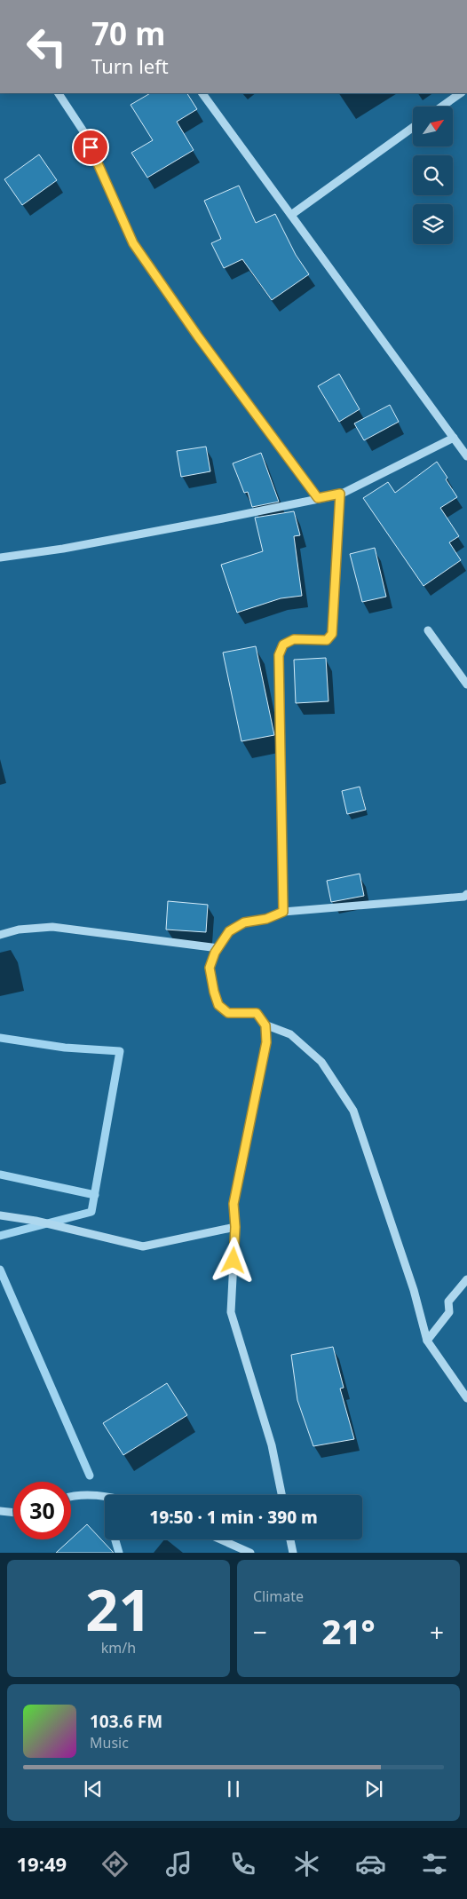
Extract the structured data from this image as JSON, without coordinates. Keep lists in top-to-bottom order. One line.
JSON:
{"north":"top right","page":{"turn":["70 m","Turn left"],"limit":"30","trip":"19:50 · 1 min · 390 m","tile":[["21","km/h"],"Climate"],"heat":["−","21°","+"],"song":["103.6 FM","Music"],"tabs":"19:49"}}
